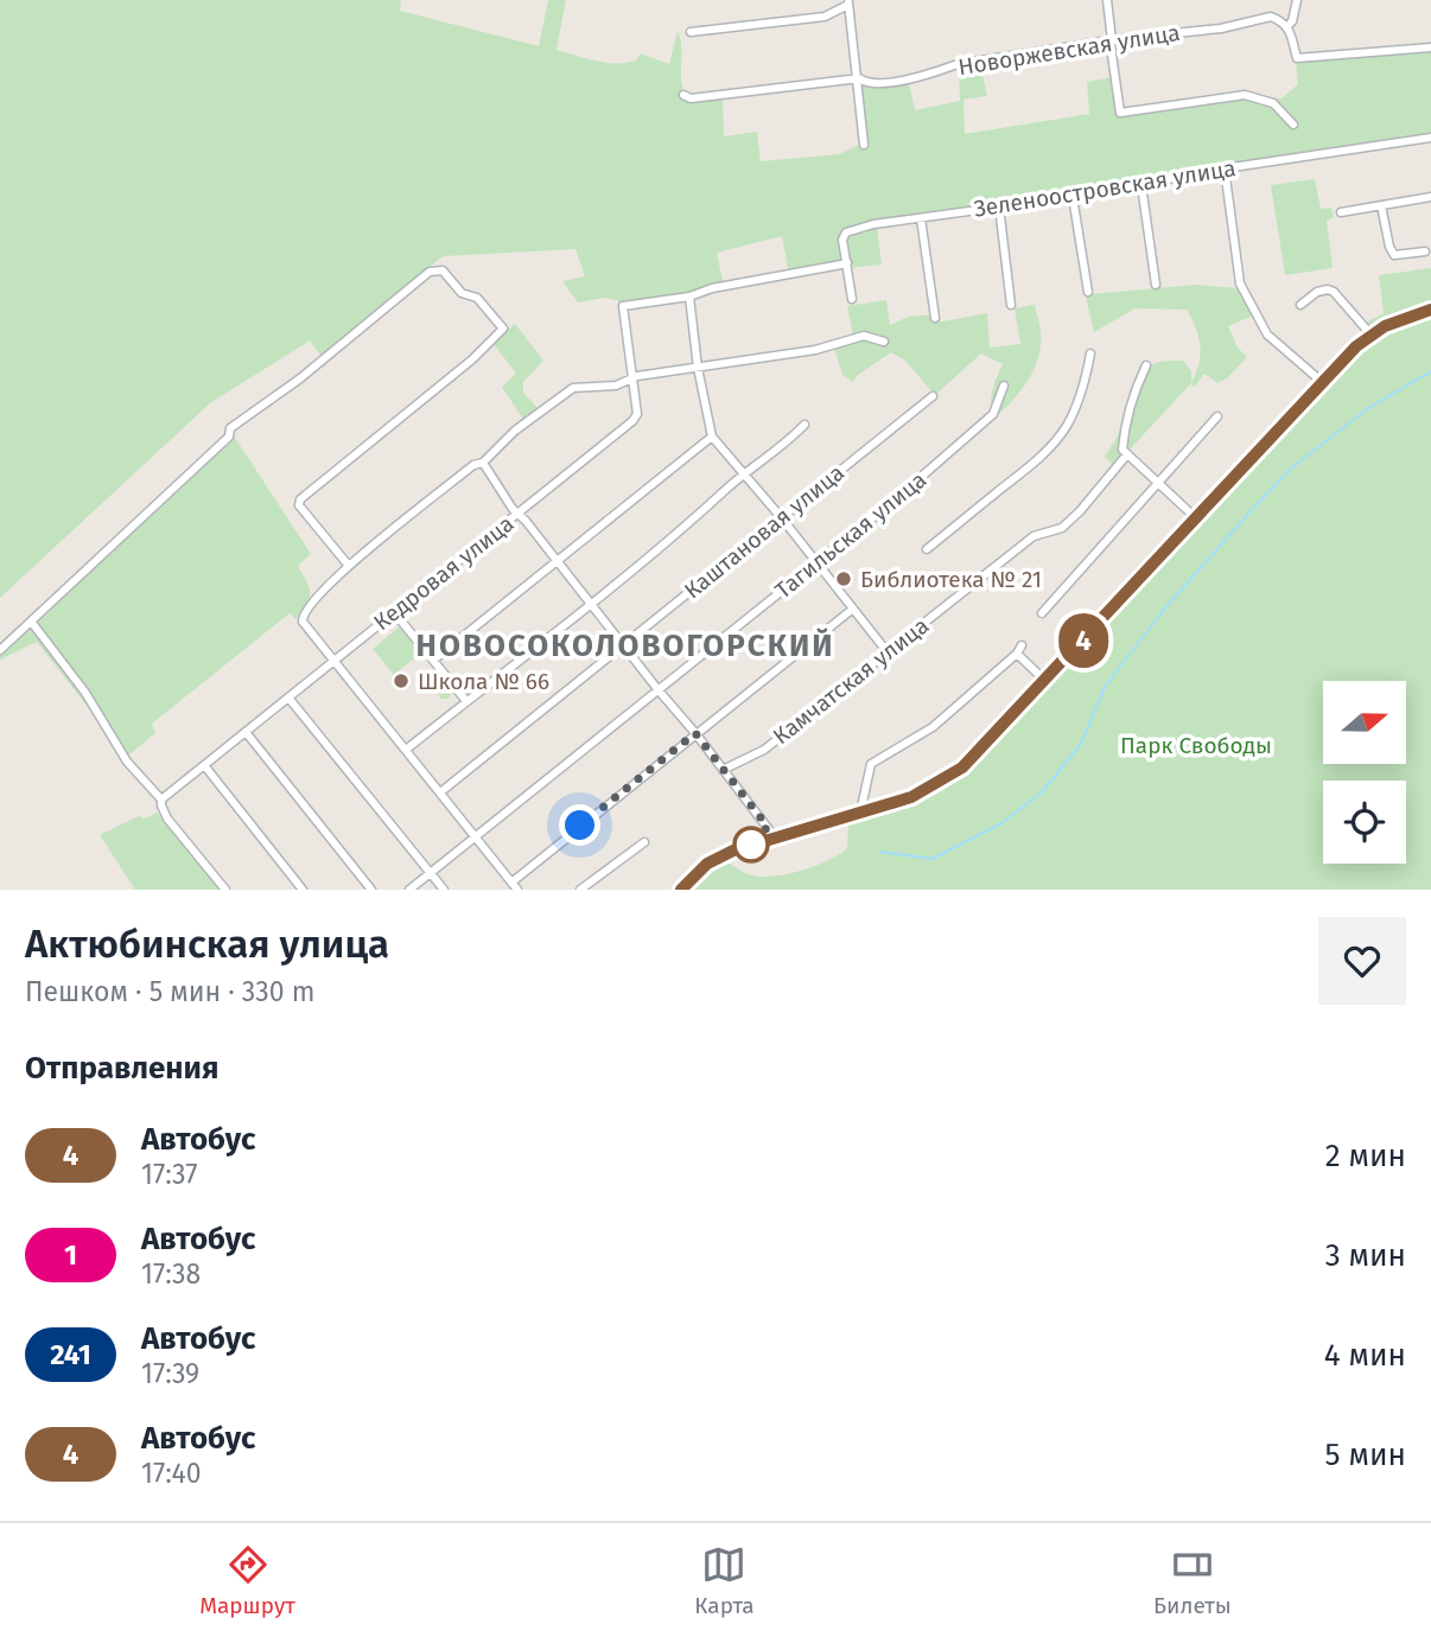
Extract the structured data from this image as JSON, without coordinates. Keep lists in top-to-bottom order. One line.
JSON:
{"streets":{"street":["Новоржевская улица","Зеленоостровская улица","Каштановая улица","Тагильская улица","Кедровая улица","Камчатская улица"]},"districts":["НОВОСОКОЛОВОГОРСКИЙ"],"parks":["Парк Свободы"],"places":["Библиотека № 21","Школа № 66"],"lines":["bus line 4"],"north":"right","page":{"on_map":"4","heading":[["Актюбинская улица","Пешком · 5 мин · 330 m"],"Отправления"],"list":[{"mark":"4","name":"Автобус","note":"17:37","value":"2 мин"},{"mark":"1","name":"Автобус","note":"17:38","value":"3 мин"},{"mark":"241","name":"Автобус","note":"17:39","value":"4 мин"},{"mark":"4","name":"Автобус","note":"17:40","value":"5 мин"}],"tabs":["Маршрут","Карта","Билеты"]}}
